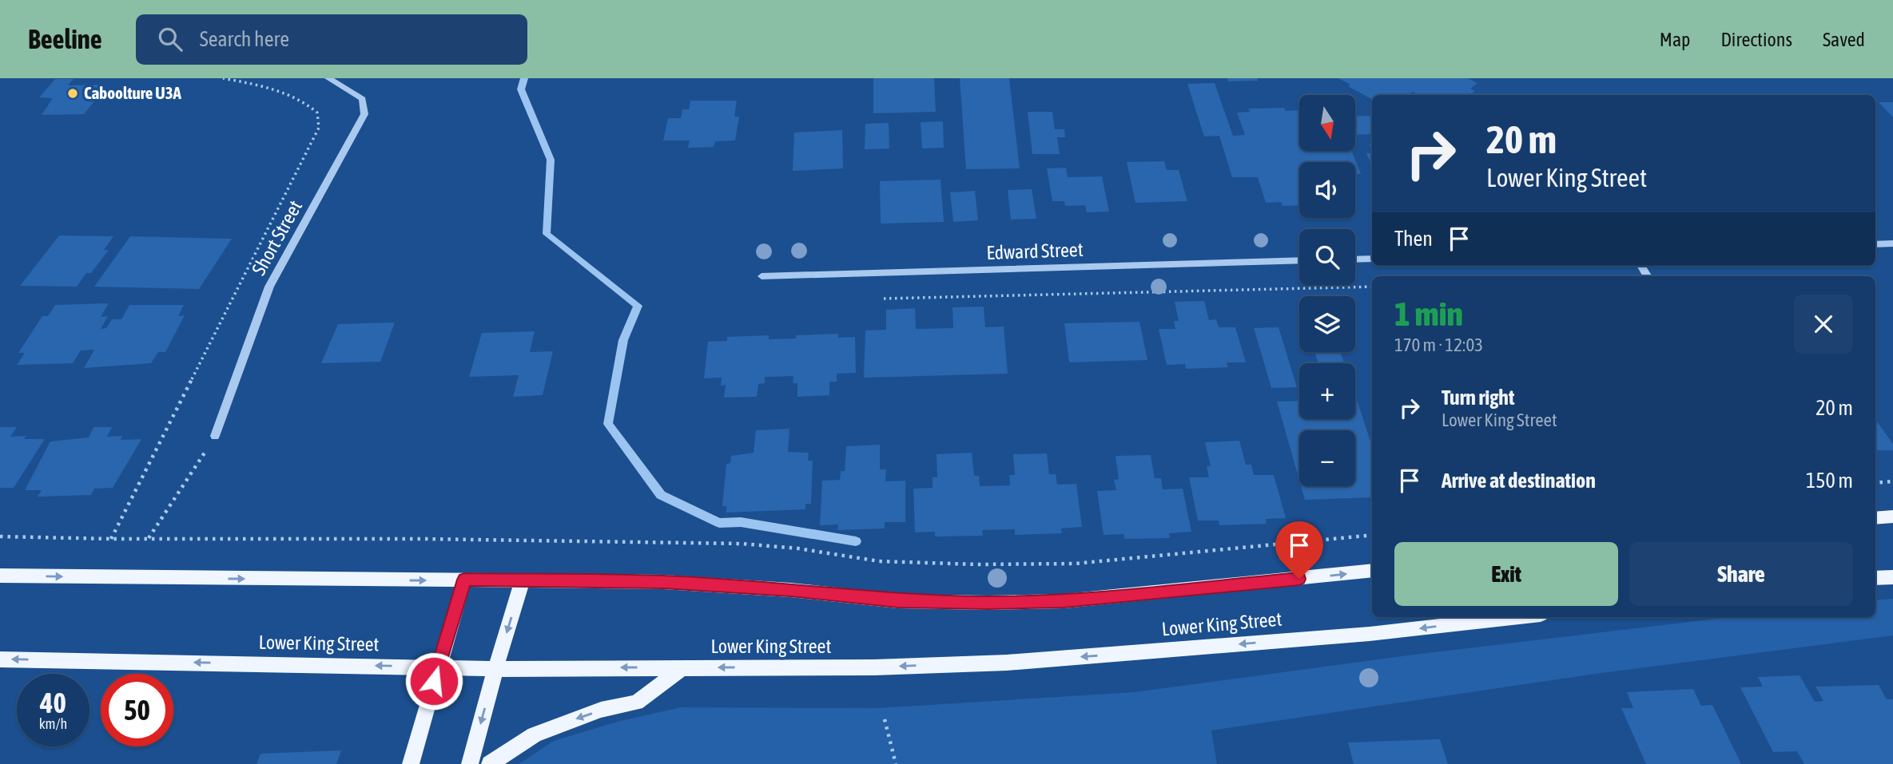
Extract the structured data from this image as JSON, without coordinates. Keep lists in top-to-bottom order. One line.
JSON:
{"streets":{"main road":["Lower King Street"],"street":["Short Street","Edward Street"]},"places":["Caboolture U3A"],"north":"bottom","page":{"header":"Beeline","search":"Search here","nav":["Map","Directions","Saved"],"map_buttons":["+","−"],"turn":["20 m","Lower King Street"],"then":"Then","heading":["1 min","170 m · 12:03"],"list":[{"name":"Turn right","note":"Lower King Street","value":"20 m"},{"name":"Arrive at destination","value":"150 m"}],"buttons":["Exit","Share"],"speed":"40 km/h","limit":"50"}}
